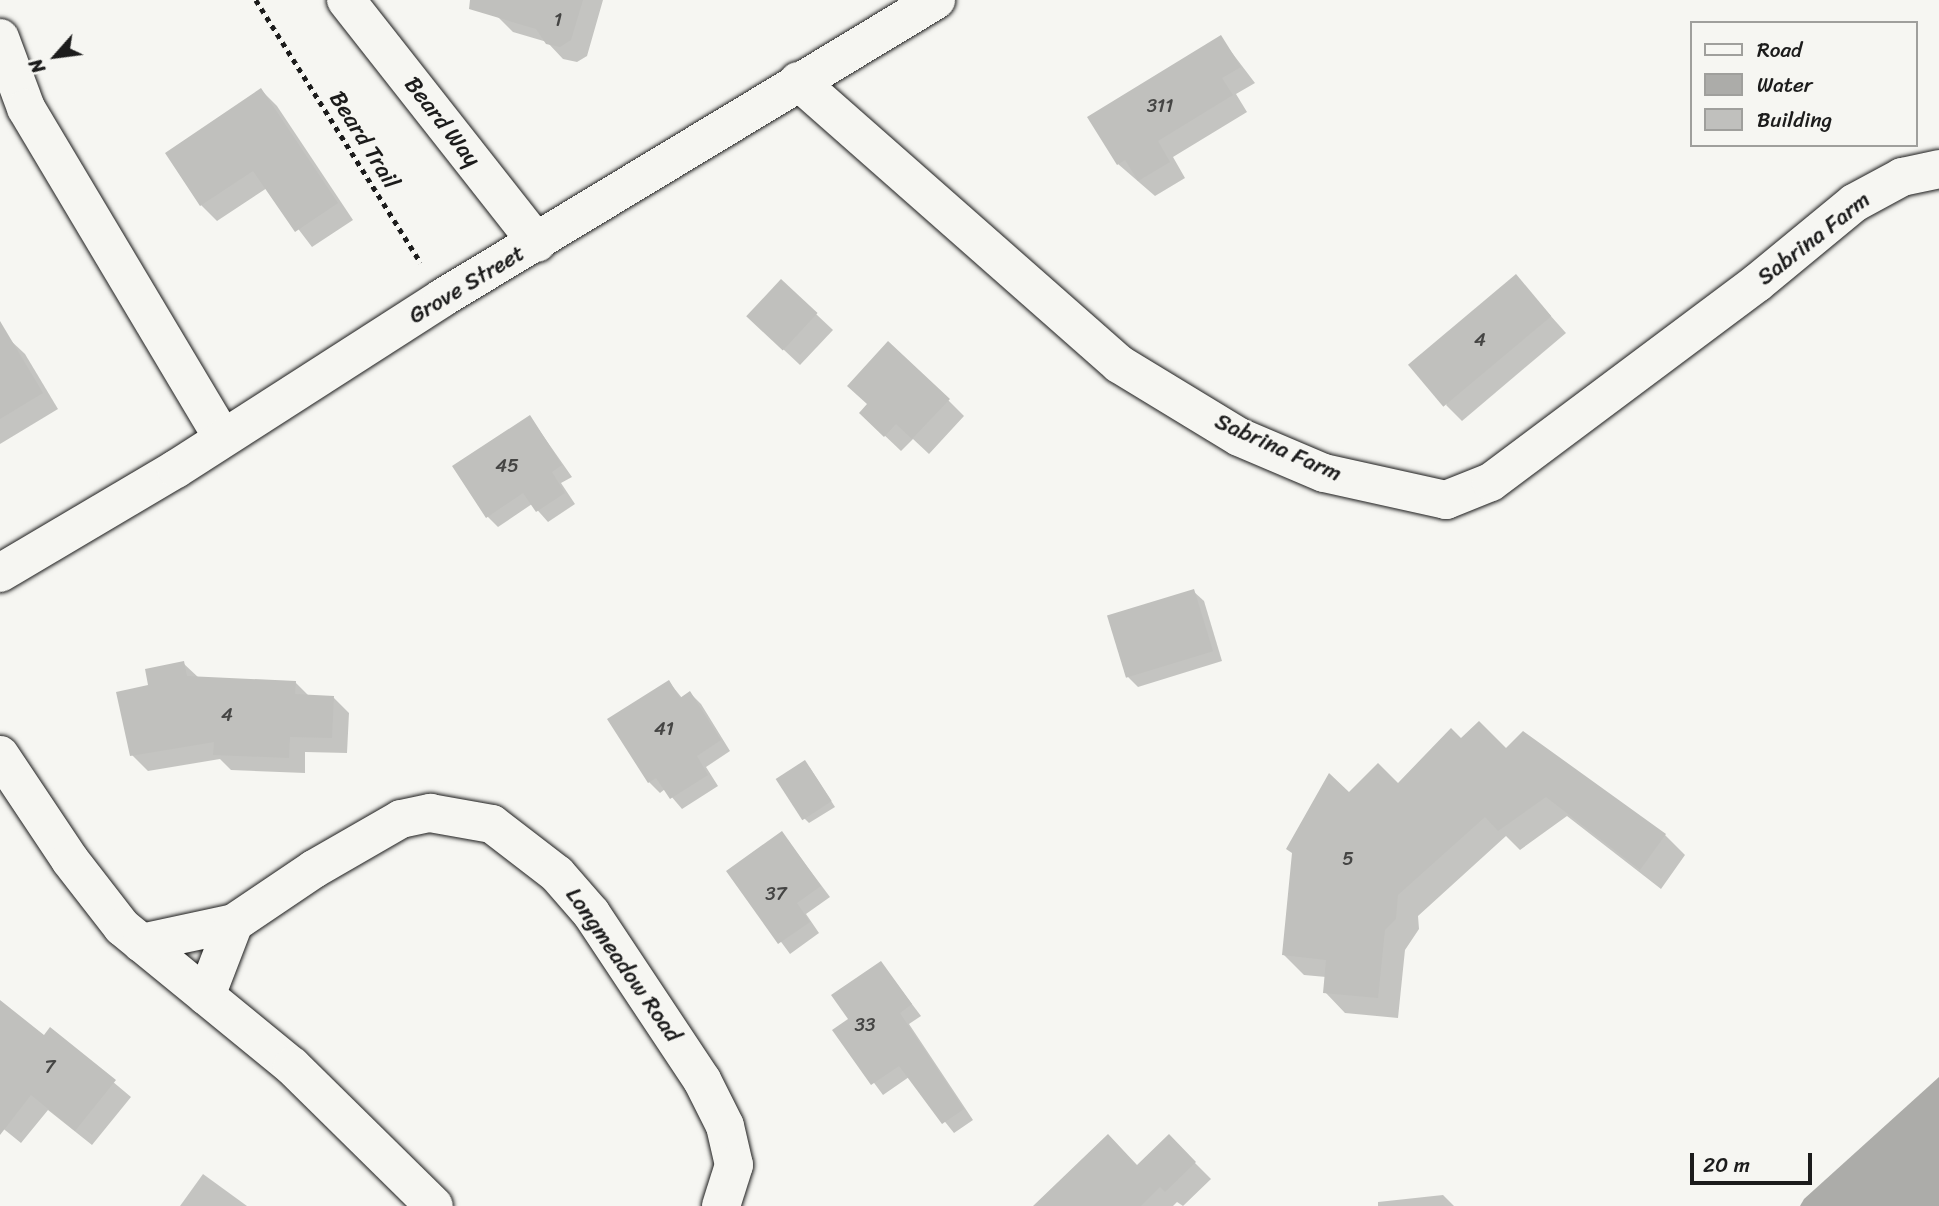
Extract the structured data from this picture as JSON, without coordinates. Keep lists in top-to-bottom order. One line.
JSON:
{"streets":{"street":["Beard Way","Sabrina Farm","Grove Street","Longmeadow Road"],"path":["Beard Trail"]},"crossings":[["Beard Way","Grove Street"],["Beard Trail","Grove Street"],["Sabrina Farm","Grove Street"]],"house_numbers":["1","311","4","45","4","41","5","37","33","7"],"legend":["Road","Water","Building"],"scale_bar":"20 m","north":"bottom left"}
